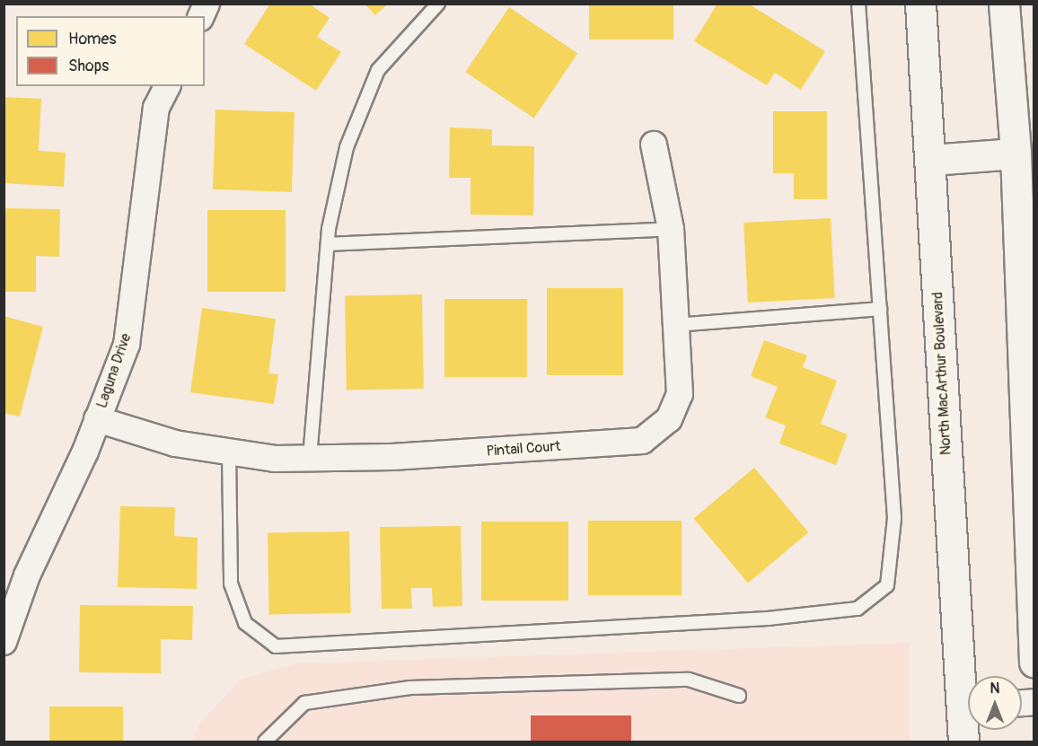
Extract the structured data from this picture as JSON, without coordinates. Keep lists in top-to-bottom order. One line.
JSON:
{"streets":{"main road":["North MacArthur Boulevard"],"street":["Laguna Drive","Pintail Court"]},"crossings":[["Laguna Drive","Pintail Court"]],"legend":["Homes","Shops"],"north":"top"}
